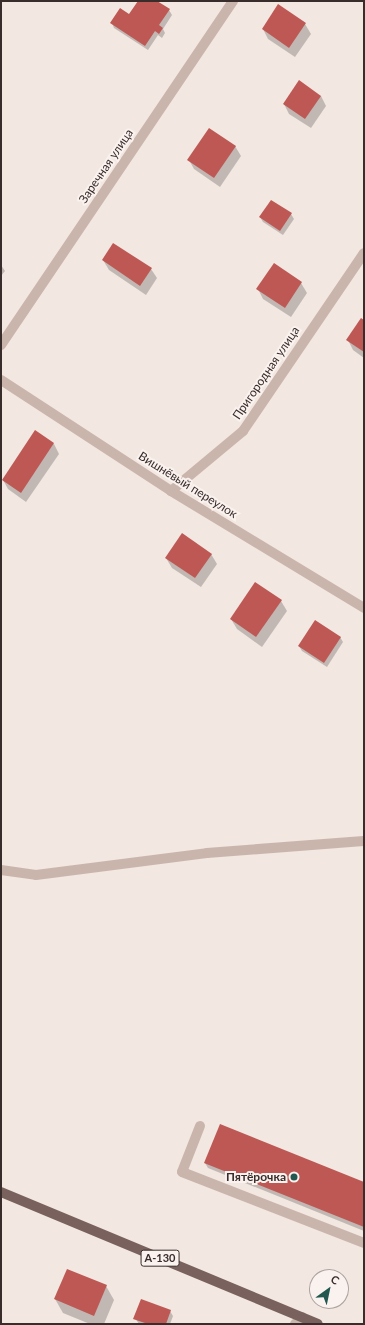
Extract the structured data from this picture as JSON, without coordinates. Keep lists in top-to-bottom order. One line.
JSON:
{"streets":{"main road":["А-130"],"street":["Заречная улица","Пригородная улица","Вишнёвый переулок"]},"crossings":[["Пригородная улица","Вишнёвый переулок"]],"places":["Пятёрочка"],"north":"top right"}
